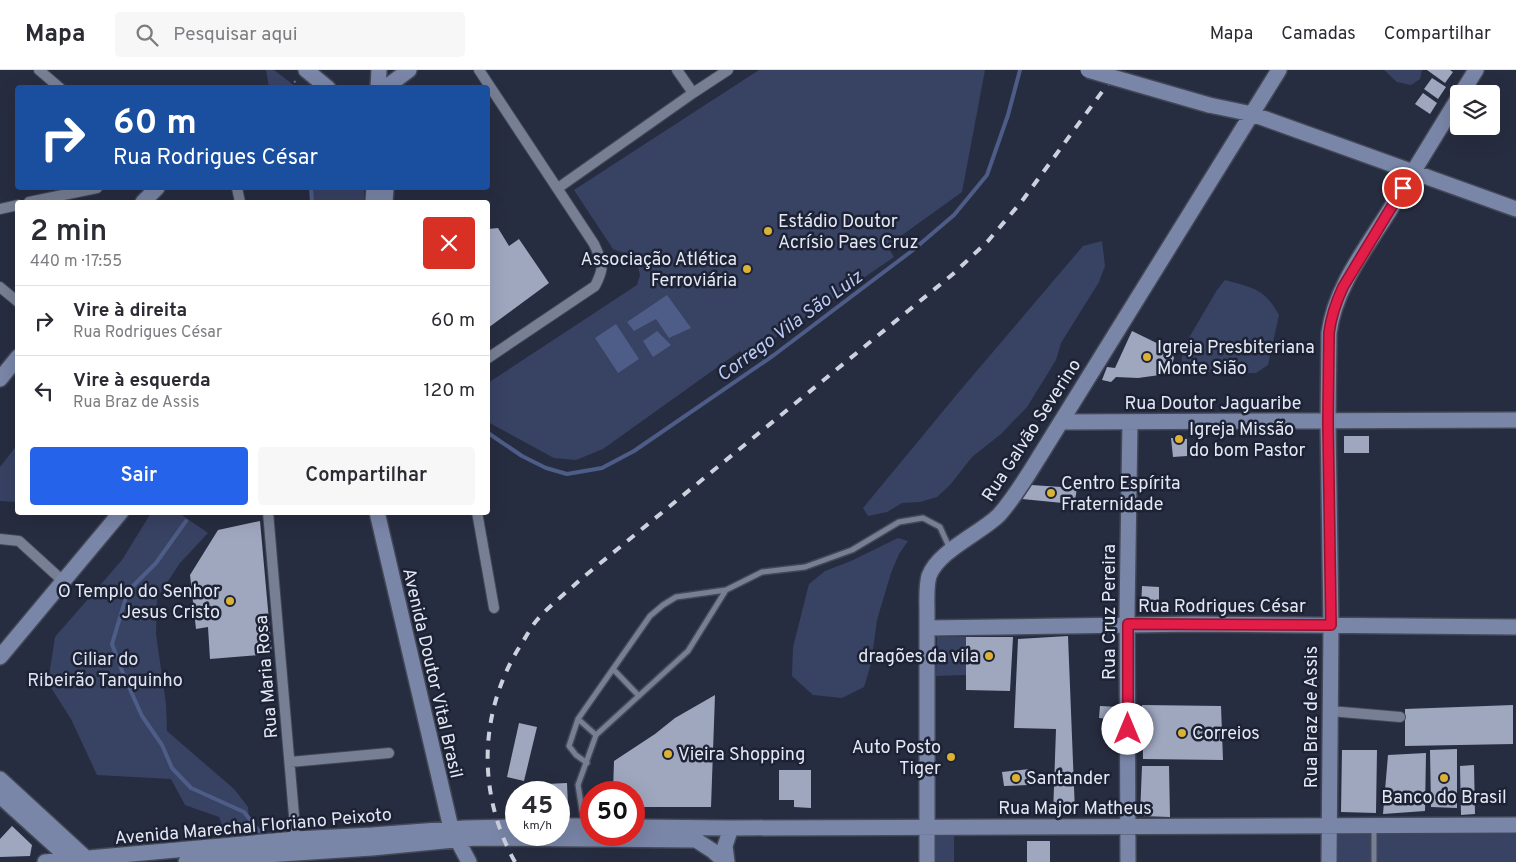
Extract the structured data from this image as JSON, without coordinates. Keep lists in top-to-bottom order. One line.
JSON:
{"streets":{"main road":["Rua Doutor Jaguaribe","Rua Galvão Severino","Rua Rodrigues César","Rua Cruz Pereira","Avenida Doutor Vital Brasil","Rua Braz de Assis","Rua Major Matheus","Avenida Marechal Floriano Peixoto"],"street":["Rua Maria Rosa"]},"crossings":[["Rua Doutor Jaguaribe","Rua Galvão Severino"],["Rua Doutor Jaguaribe","Rua Cruz Pereira"],["Rua Doutor Jaguaribe","Rua Braz de Assis"],["Rua Galvão Severino","Rua Rodrigues César"],["Rua Galvão Severino","Rua Major Matheus"],["Rua Rodrigues César","Rua Cruz Pereira"],["Rua Rodrigues César","Rua Braz de Assis"],["Rua Cruz Pereira","Rua Major Matheus"],["Avenida Doutor Vital Brasil","Avenida Marechal Floriano Peixoto"],["Rua Maria Rosa","Avenida Marechal Floriano Peixoto"],["Rua Braz de Assis","Rua Major Matheus"]],"water":["Corrego Vila São Luiz"],"parks":["Ciliar do Ribeirão Tanquinho"],"places":["Estádio Doutor Acrísio Paes Cruz","Associação Atlética Ferroviária","Igreja Presbiteriana Monte Sião","Igreja Missão do bom Pastor","Centro Espírita Fraternidade","O Templo do Senhor Jesus Cristo","dragões da vila","Correios","Vieira Shopping","Auto Posto Tiger","Santander","Banco do Brasil"],"page":{"header":"Mapa","search":"Pesquisar aqui","nav":["Mapa","Camadas","Compartilhar"],"turn":["60 m","Rua Rodrigues César"],"heading":["2 min","440 m · 17:55"],"list":[{"name":"Vire à direita","note":"Rua Rodrigues César","value":"60 m"},{"name":"Vire à esquerda","note":"Rua Braz de Assis","value":"120 m"}],"buttons":["Sair","Compartilhar"],"speed":"45 km/h","limit":"50"}}
